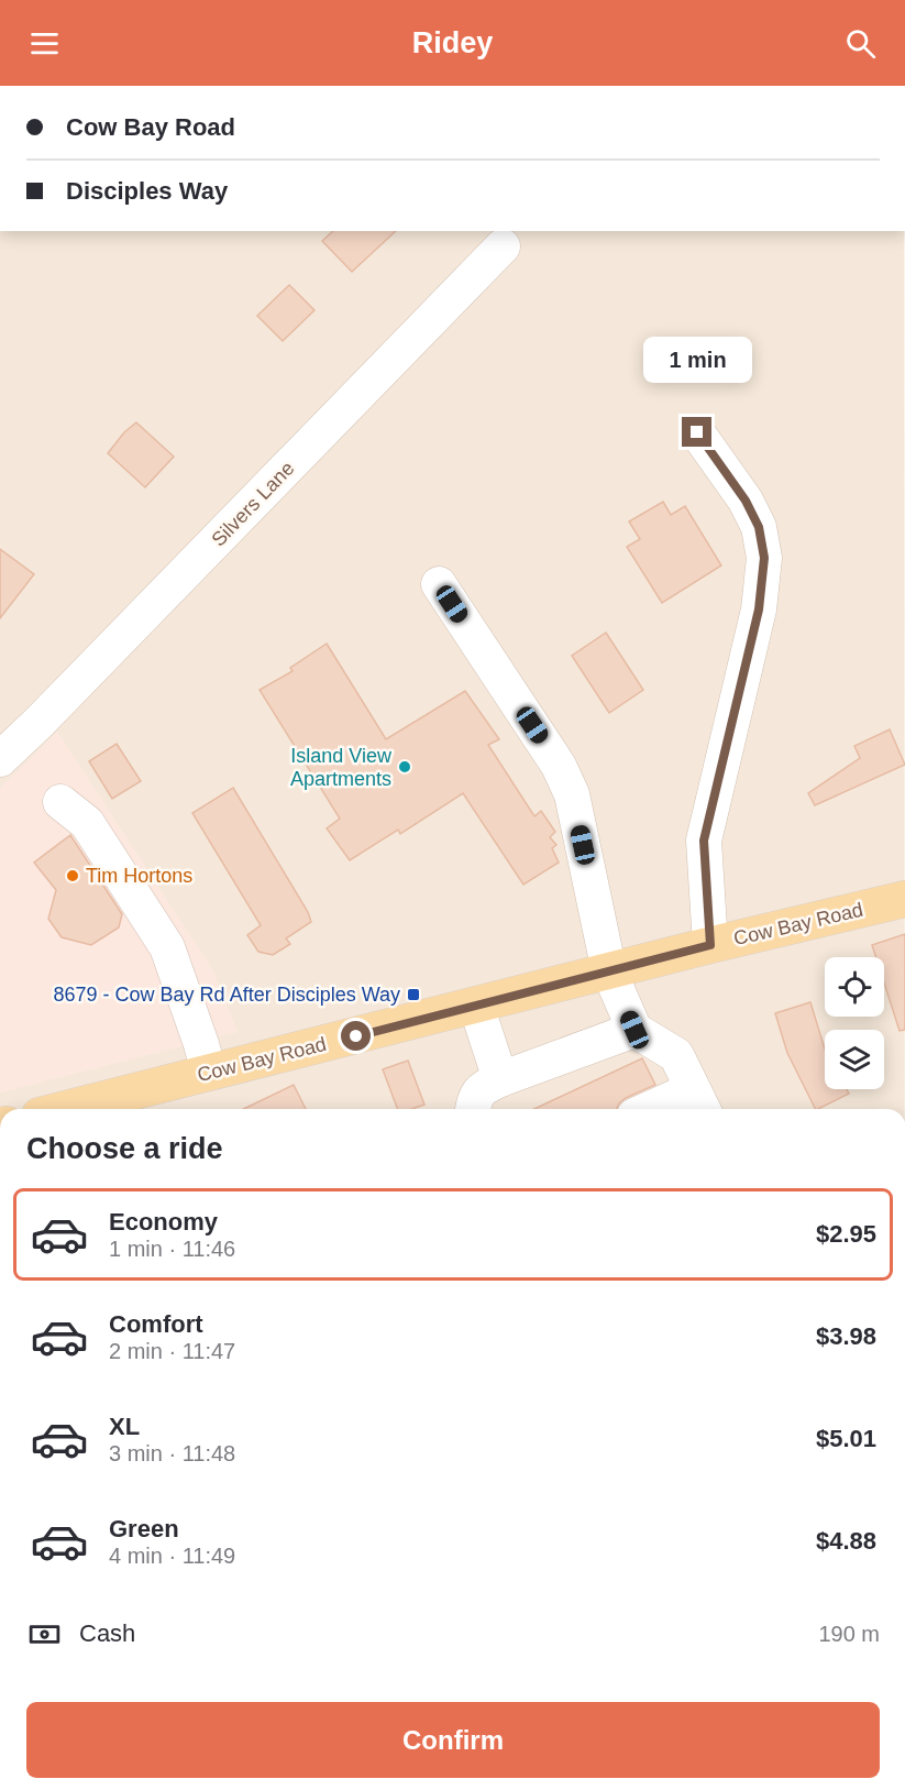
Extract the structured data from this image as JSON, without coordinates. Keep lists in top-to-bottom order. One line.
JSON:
{"streets":{"main road":["Cow Bay Road"],"street":["Silvers Lane"]},"places":{"other":["Island View Apartments","Tim Hortons"],"transit":["8679 - Cow Bay Rd After Disciples Way"]},"page":{"header":"Ridey","banner":["Cow Bay Road","Disciples Way"],"bubble":"1 min","heading":"Choose a ride","list":[{"name":"Economy","note":"1 min · 11:46","value":"$2.95"},{"name":"Comfort","note":"2 min · 11:47","value":"$3.98"},{"name":"XL","note":"3 min · 11:48","value":"$5.01"},{"name":"Green","note":"4 min · 11:49","value":"$4.88"}],"pay":["Cash","190 m"],"buttons":"Confirm"}}
